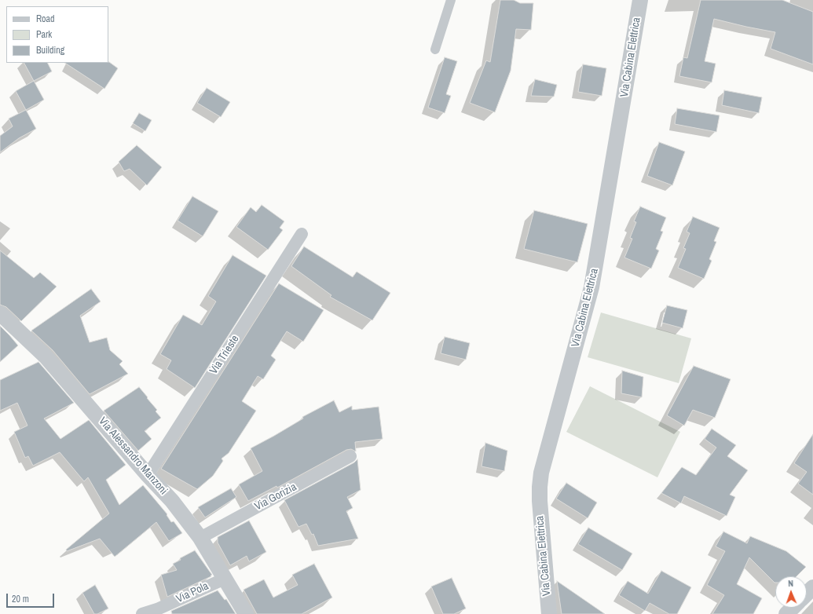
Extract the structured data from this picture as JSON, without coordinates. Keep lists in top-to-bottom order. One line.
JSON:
{"streets":{"street":["Via Cabina Elettrica","Via Trieste","Via Alessandro Manzoni","Via Gorizia","Via Pola"]},"crossings":[["Via Trieste","Via Alessandro Manzoni"],["Via Alessandro Manzoni","Via Gorizia"],["Via Alessandro Manzoni","Via Pola"]],"legend":["Road","Park","Building"],"scale_bar":"20 m","north":"top"}
